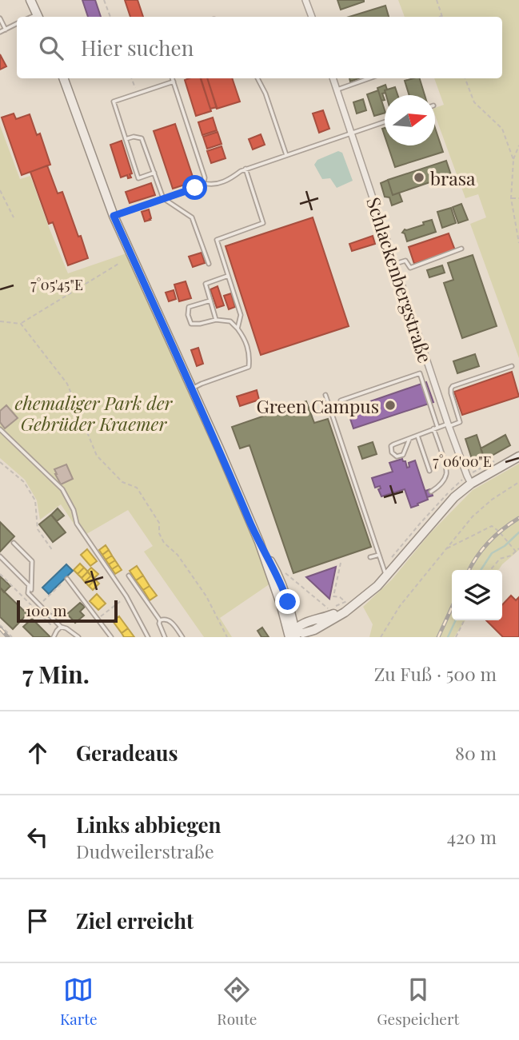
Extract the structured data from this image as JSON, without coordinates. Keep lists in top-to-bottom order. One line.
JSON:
{"streets":{"street":["Schlackenbergstraße"]},"parks":["ehemaliger Park der Gebrüder Kraemer"],"places":["brasa","Green Campus"],"scale_bar":"100 m","north":"right","page":{"search":"Hier suchen","scale":"100 m","heading":["7 Min.","Zu Fuß · 500 m"],"list":[["Geradeaus","80 m"],["Links abbiegen","Dudweilerstraße","420 m"],"Ziel erreicht"],"nav":["Karte","Route","Gespeichert"]},"coordinates":["7°05'45\"E","7°06'00\"E"]}
